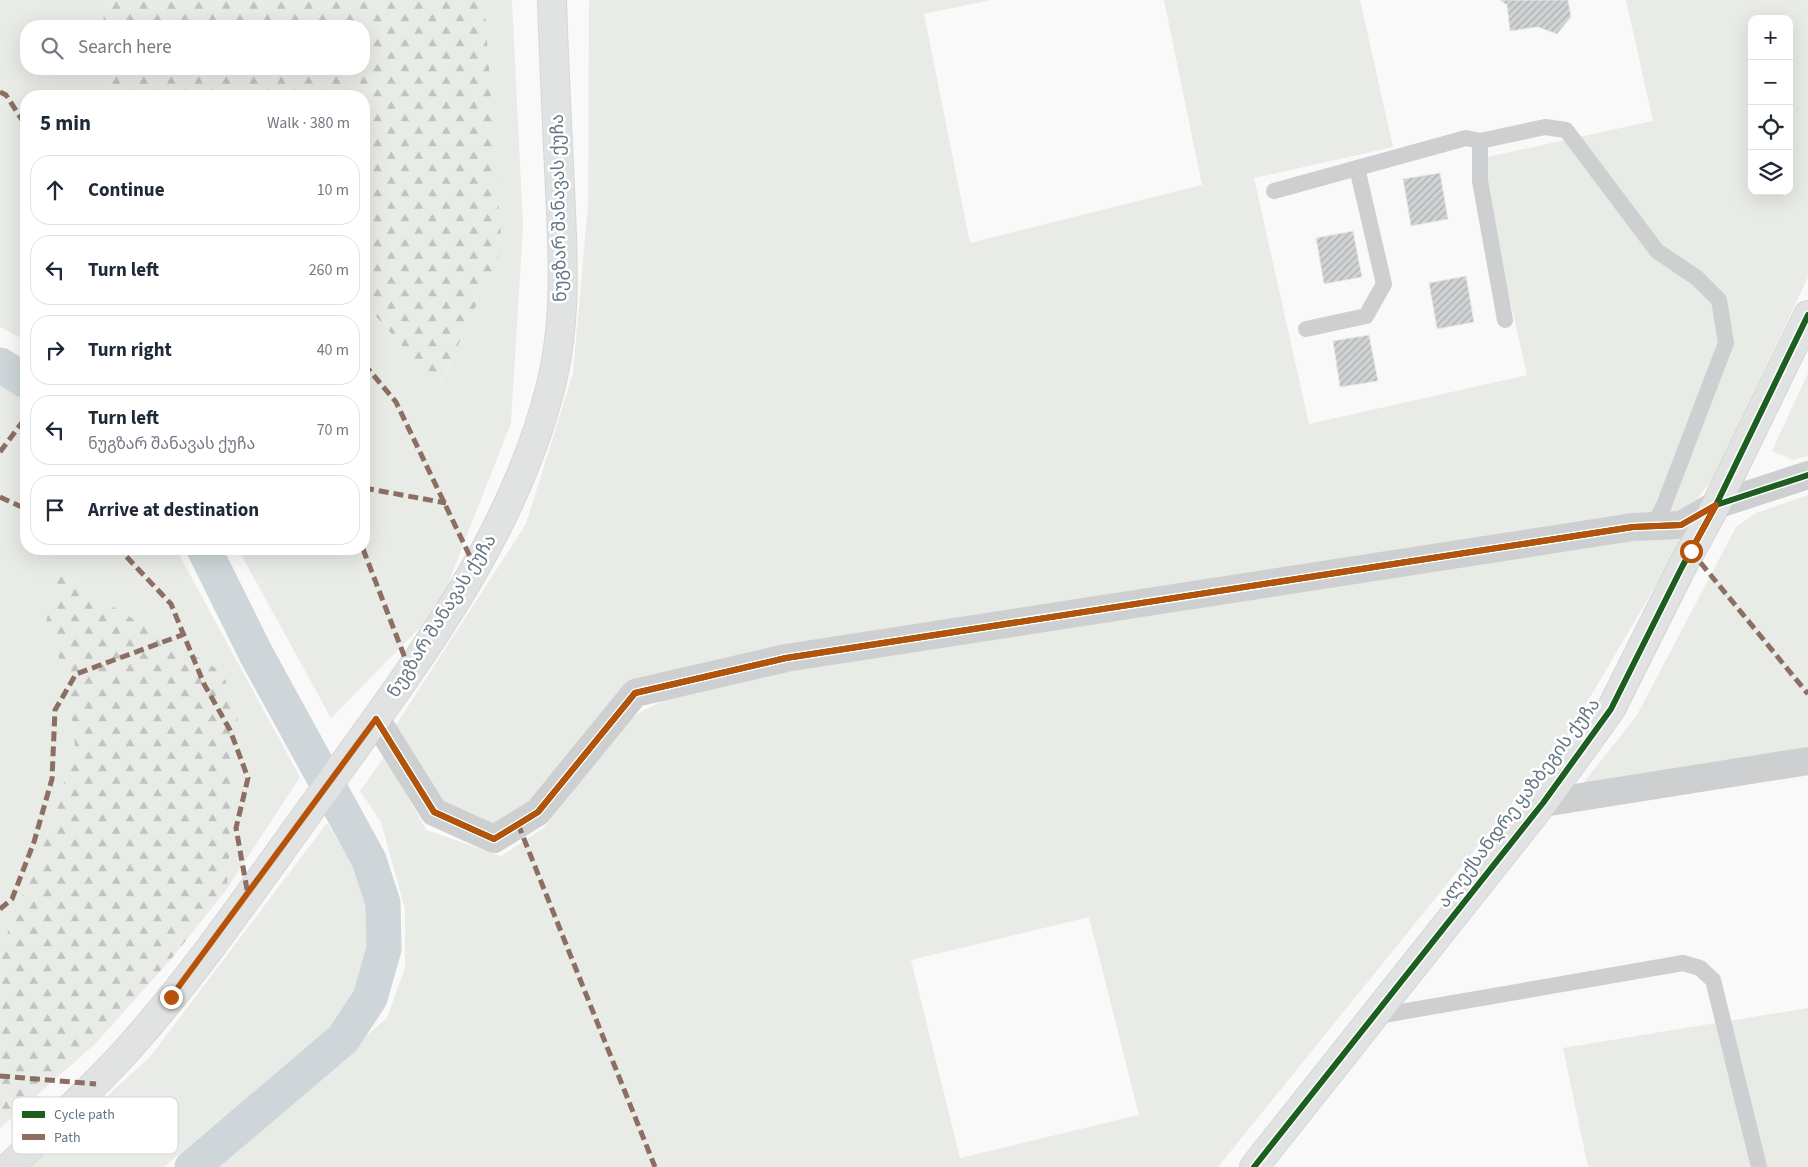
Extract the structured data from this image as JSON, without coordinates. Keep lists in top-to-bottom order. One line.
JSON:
{"streets":{"main road":["ნუგზარ შანავას ქუჩა","ალექსანდრე ყაზბეგის ქუჩა"]},"legend":["Cycle path","Path"],"page":{"map_buttons":["+","−"],"search":"Search here","heading":["5 min","Walk · 380 m"],"list":[["Continue","10 m"],["Turn left","260 m"],["Turn right","40 m"],["Turn left","ნუგზარ შანავას ქუჩა","70 m"],"Arrive at destination"]}}
